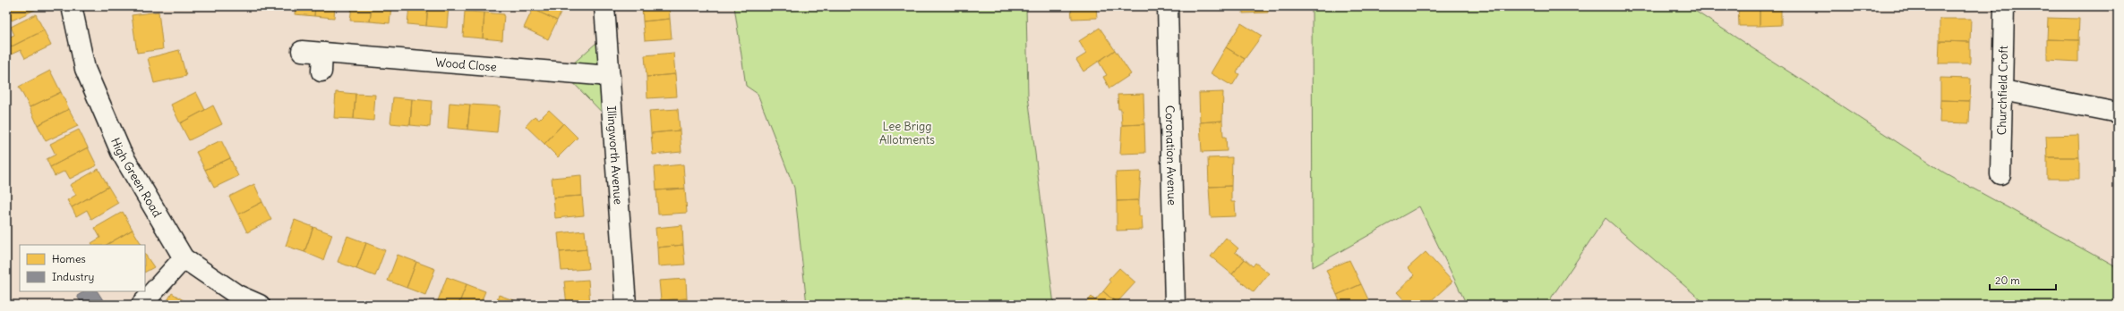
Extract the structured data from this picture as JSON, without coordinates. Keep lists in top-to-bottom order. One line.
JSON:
{"streets":{"street":["Wood Close","Churchfield Croft","Illingworth Avenue","Coronation Avenue","High Green Road"]},"crossings":[["Wood Close","Illingworth Avenue"]],"parks":["Lee Brigg Allotments"],"legend":["Homes","Industry"],"scale_bar":"20 m"}
